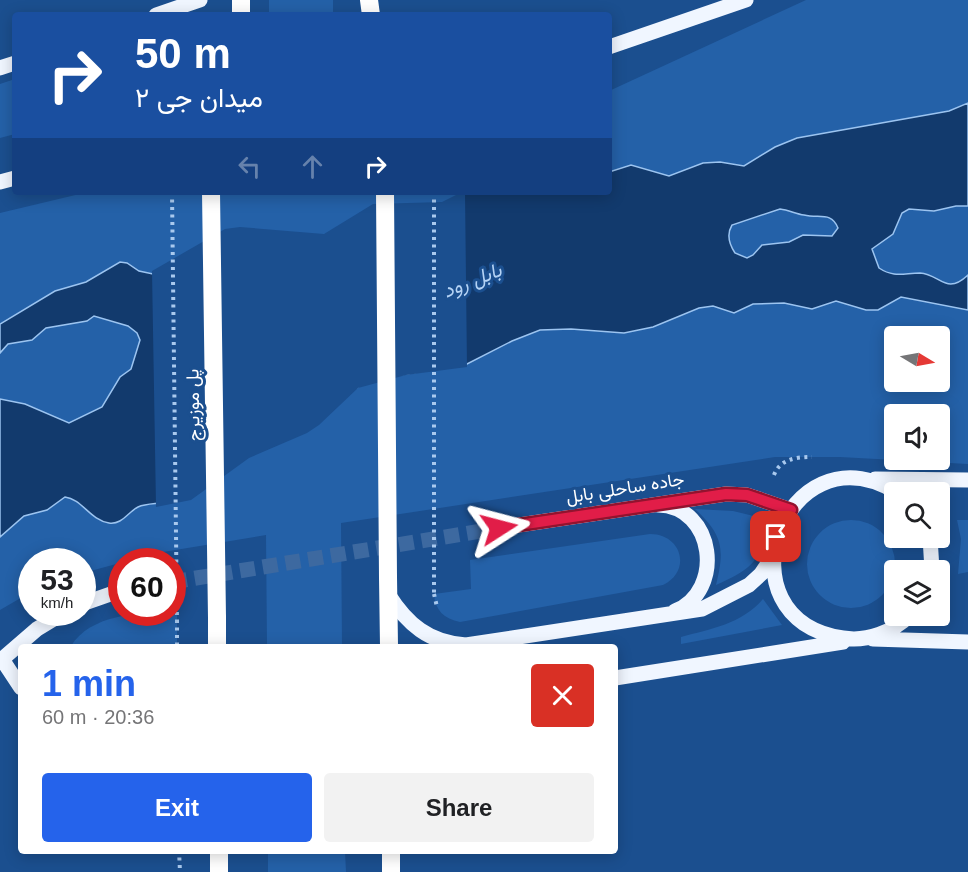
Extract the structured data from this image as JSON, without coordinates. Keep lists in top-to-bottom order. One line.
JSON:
{"streets":{"highway":["پل موزیرج"],"main road":["جاده ساحلی بابل"]},"water":["بابل رود"],"north":"right","page":{"turn":["50 m","میدان جی ۲"],"speed":"53 km/h","limit":"60","heading":["1 min","60 m · 20:36"],"buttons":["Exit","Share"]}}
